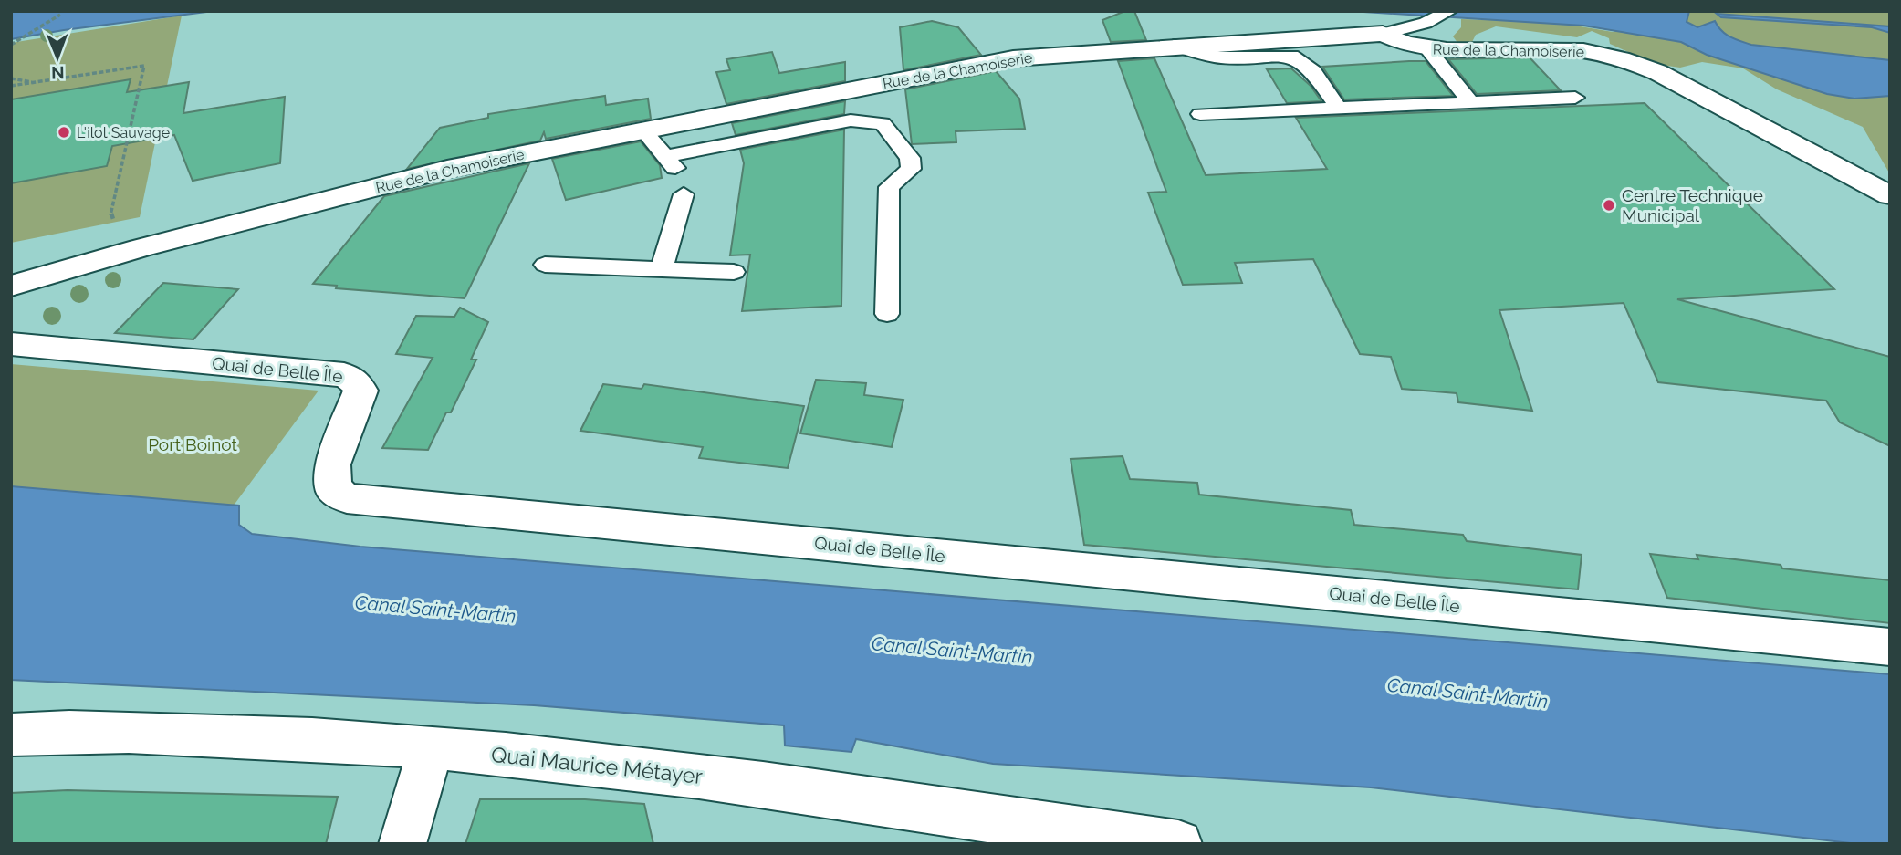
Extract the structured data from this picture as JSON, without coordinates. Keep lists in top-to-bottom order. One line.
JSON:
{"streets":{"street":["Rue de la Chamoiserie","Quai de Belle Île","Quai Maurice Métayer"]},"water":["Canal Saint-Martin"],"parks":["Port Boinot"],"places":["L'ilot Sauvage","Centre Technique Municipal"],"north":"bottom"}
